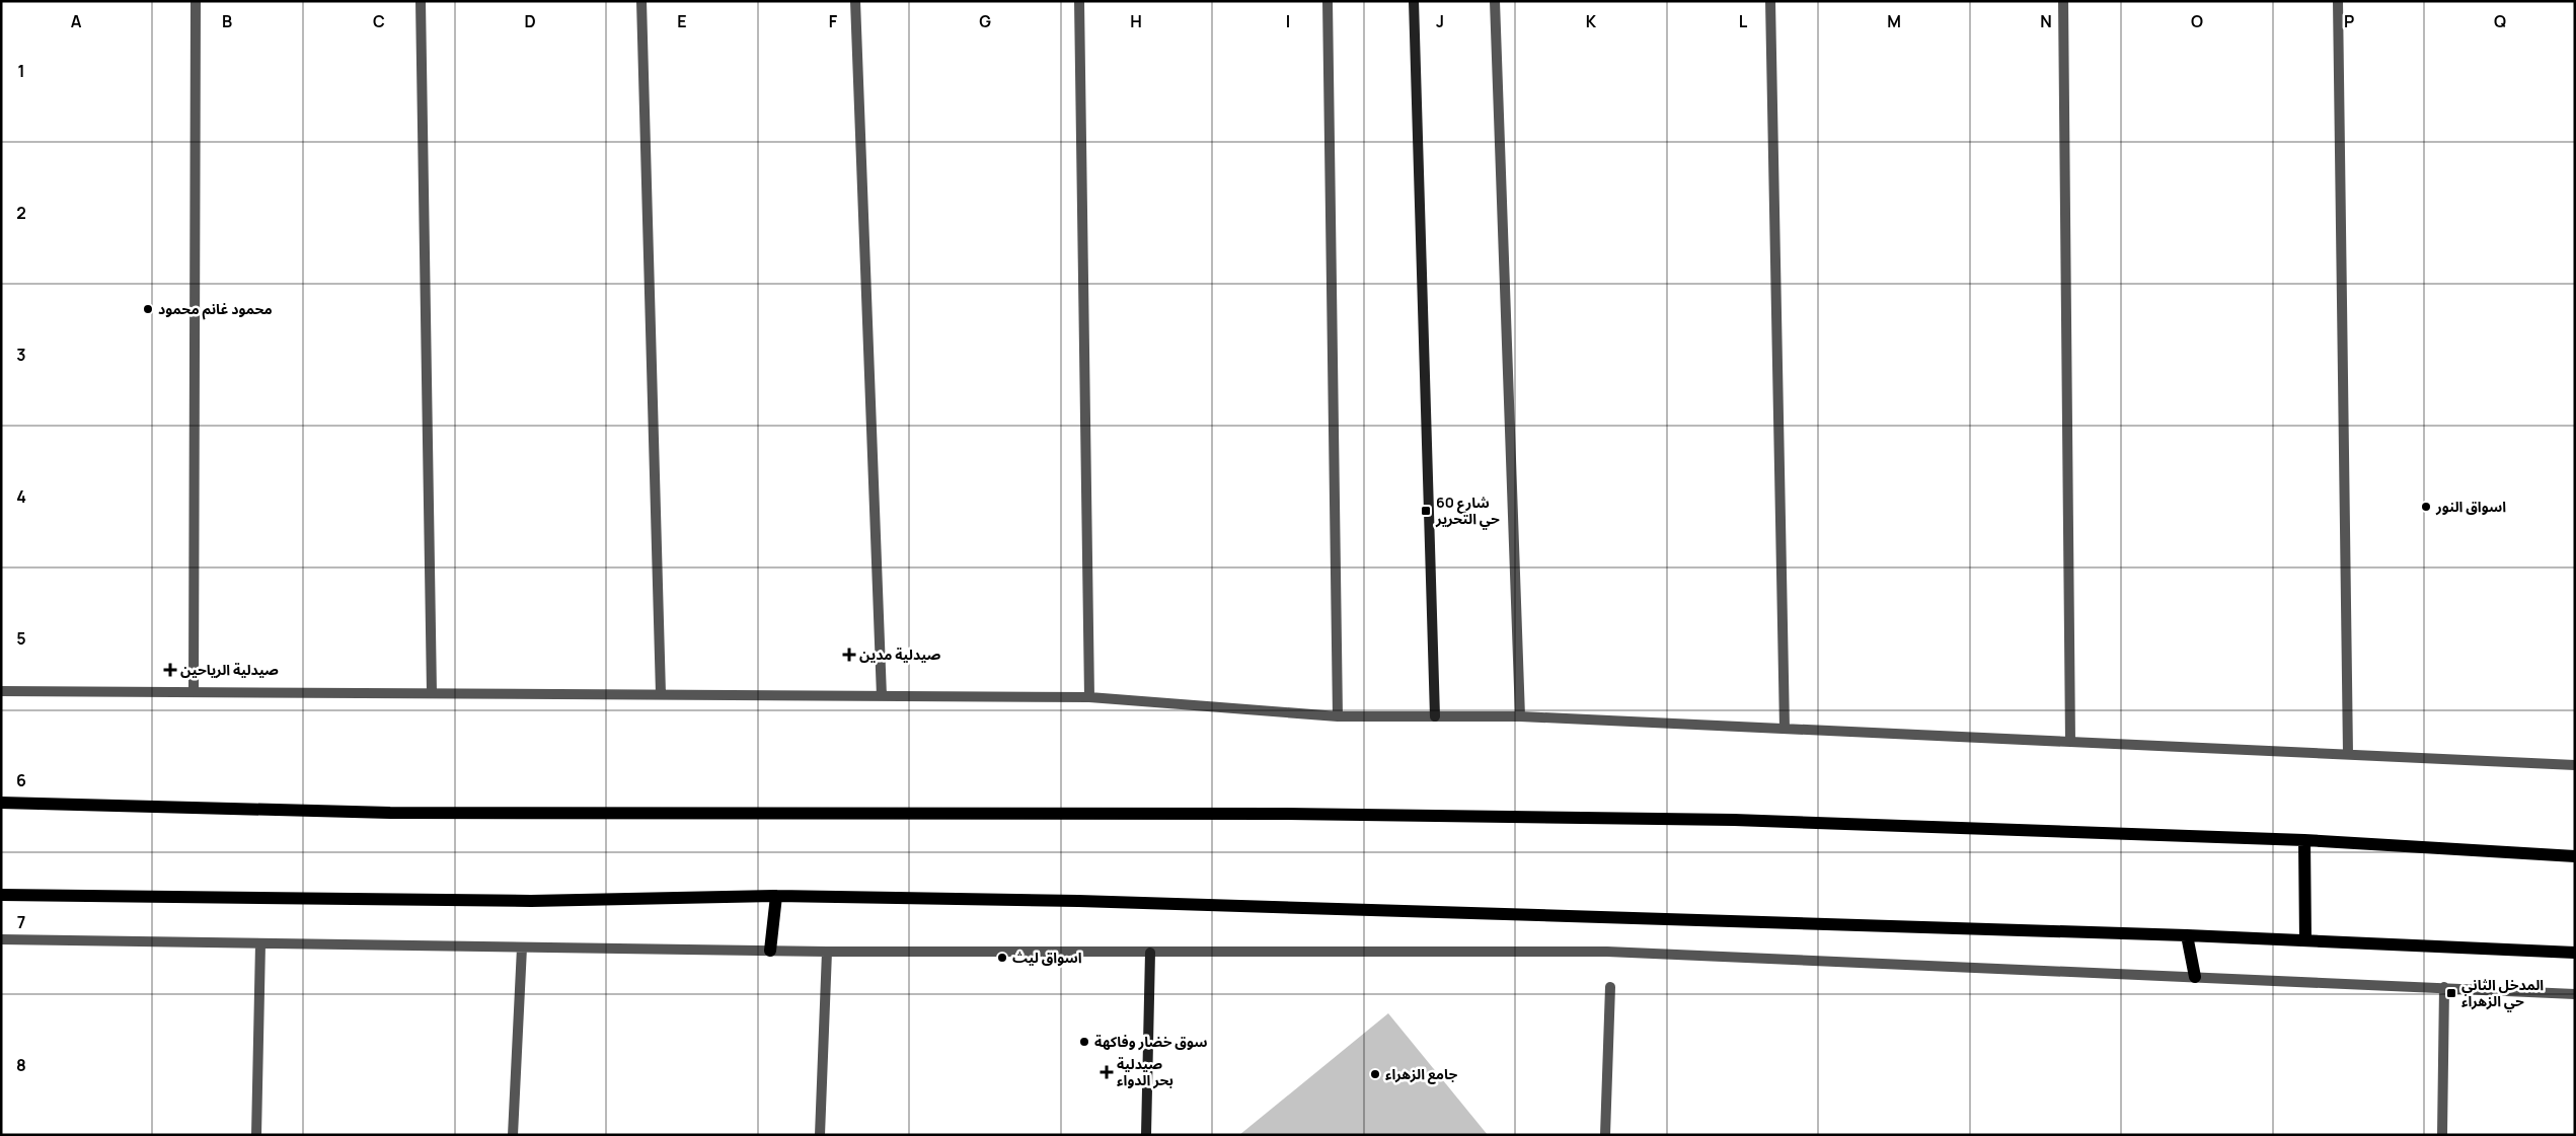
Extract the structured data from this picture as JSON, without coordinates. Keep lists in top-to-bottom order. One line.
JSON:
{"places":{"other":["محمود غانم محمود","اسواق النور","اسواق ليث","سوق خضار وفاكهة","جامع الزهراء"],"transit":["شارع 60 حي التحرير","المدخل الثاني حي الزهراء"],"health":["صيدلية مدين","صيدلية الرياحين","صيدلية بحر الدواء"]},"grid":{"columns":["A","B","C","D","E","F","G","H","I","J","K","L","M","N","O","P","Q"],"rows":["1","2","3","4","5","6","7","8"]}}
